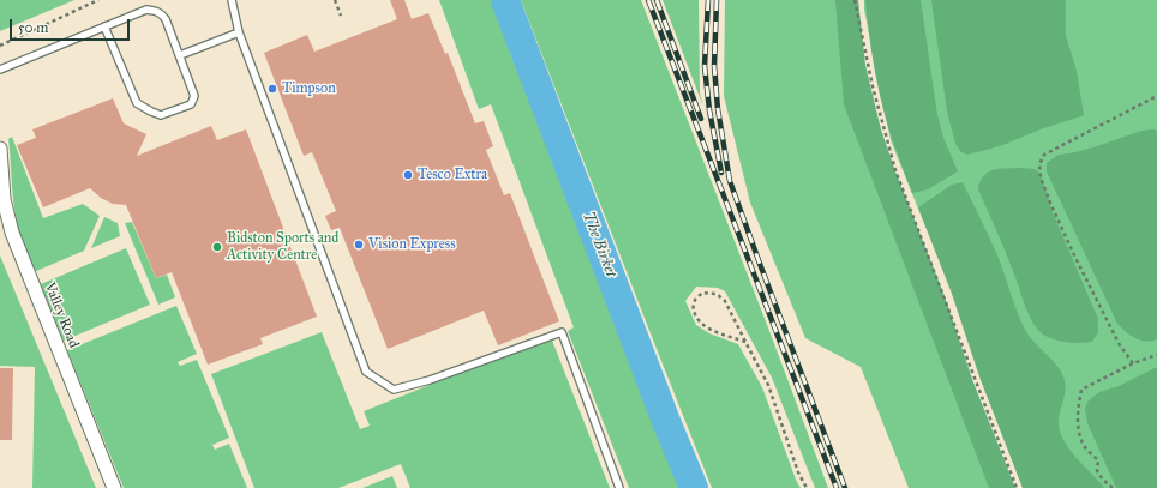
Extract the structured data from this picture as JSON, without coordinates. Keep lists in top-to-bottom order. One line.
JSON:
{"streets":{"street":["Valley Road"]},"water":["The Birket"],"places":["Timpson","Tesco Extra","Vision Express","Bidston Sports and Activity Centre"],"scale_bar":"50 m"}
